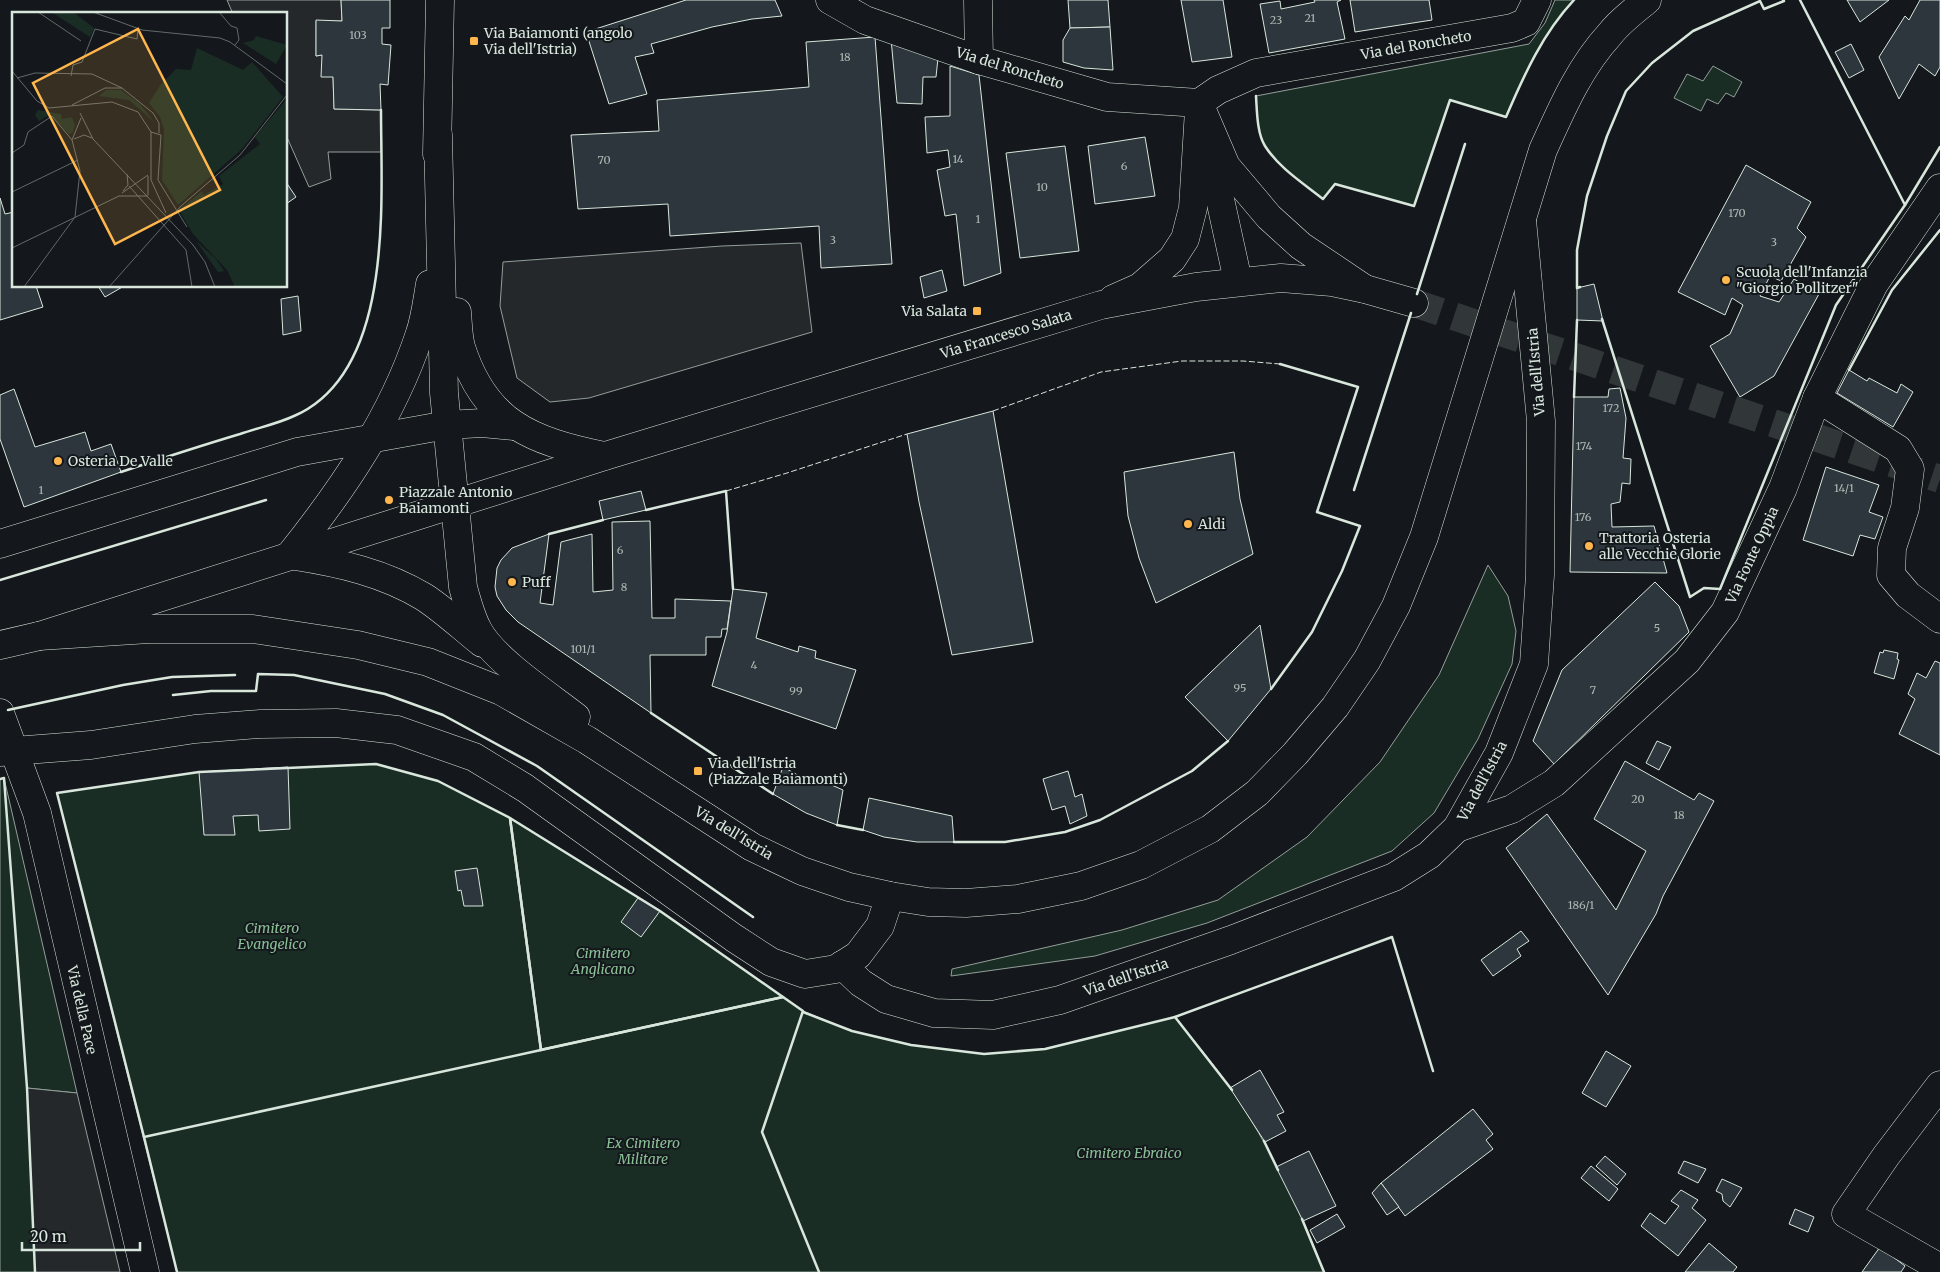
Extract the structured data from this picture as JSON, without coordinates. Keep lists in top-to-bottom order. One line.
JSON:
{"streets":{"street":["Via del Roncheto","Via Francesco Salata","Via dell'Istria","Via Fonte Oppia","Via della Pace"]},"crossings":[["Via dell'Istria","Via Fonte Oppia"]],"parks":["Cimitero Evangelico","Cimitero Anglicano","Ex Cimitero Militare","Cimitero Ebraico"],"places":{"transit":["Via Baiamonti (angolo Via dell'Istria)","Via Salata","Via dell'Istria (Piazzale Baiamonti)"],"other":["Scuola dell'Infanzia \"Giorgio Pollitzer\"","Osteria De Valle","Piazzale Antonio Baiamonti","Aldi","Trattoria Osteria alle Vecchie Glorie","Puff"]},"house_numbers":["21","23","103","18","14","70","6","10","170","1","3","3","172","174","14/1","1","176","6","8","5","101/1","4","95","7","99","20","18","186/1"],"scale_bar":"20 m"}
